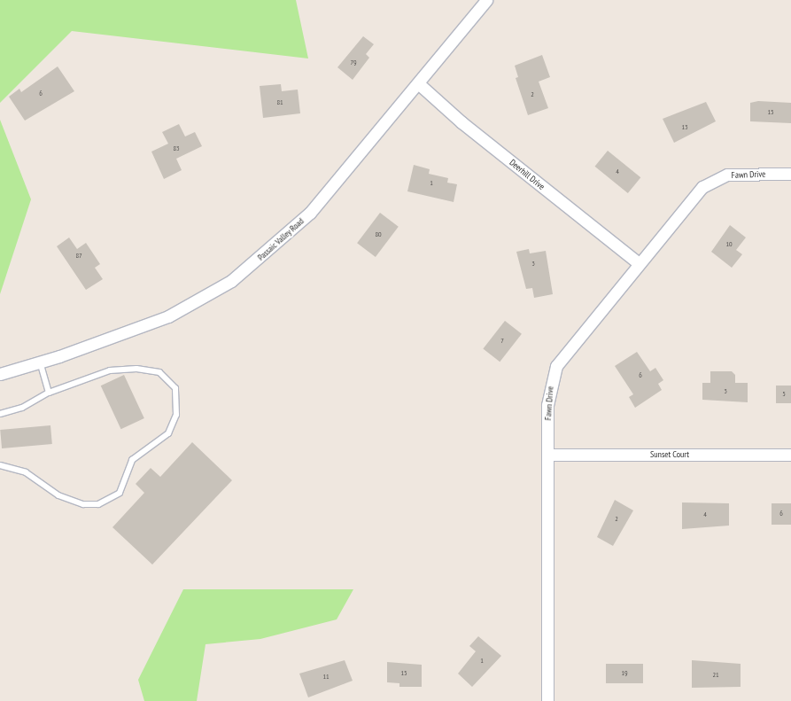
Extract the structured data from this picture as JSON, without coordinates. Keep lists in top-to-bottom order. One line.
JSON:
{"streets":{"street":["Deerhill Drive","Fawn Drive","Passaic Valley Road","Sunset Court"]},"crossings":[["Deerhill Drive","Fawn Drive"],["Deerhill Drive","Passaic Valley Road"],["Fawn Drive","Sunset Court"]],"house_numbers":["79","6","2","81","15","13","83","4","1","80","10","87","3","7","6","3","5","6","4","2","1","15","19","21","11"]}
